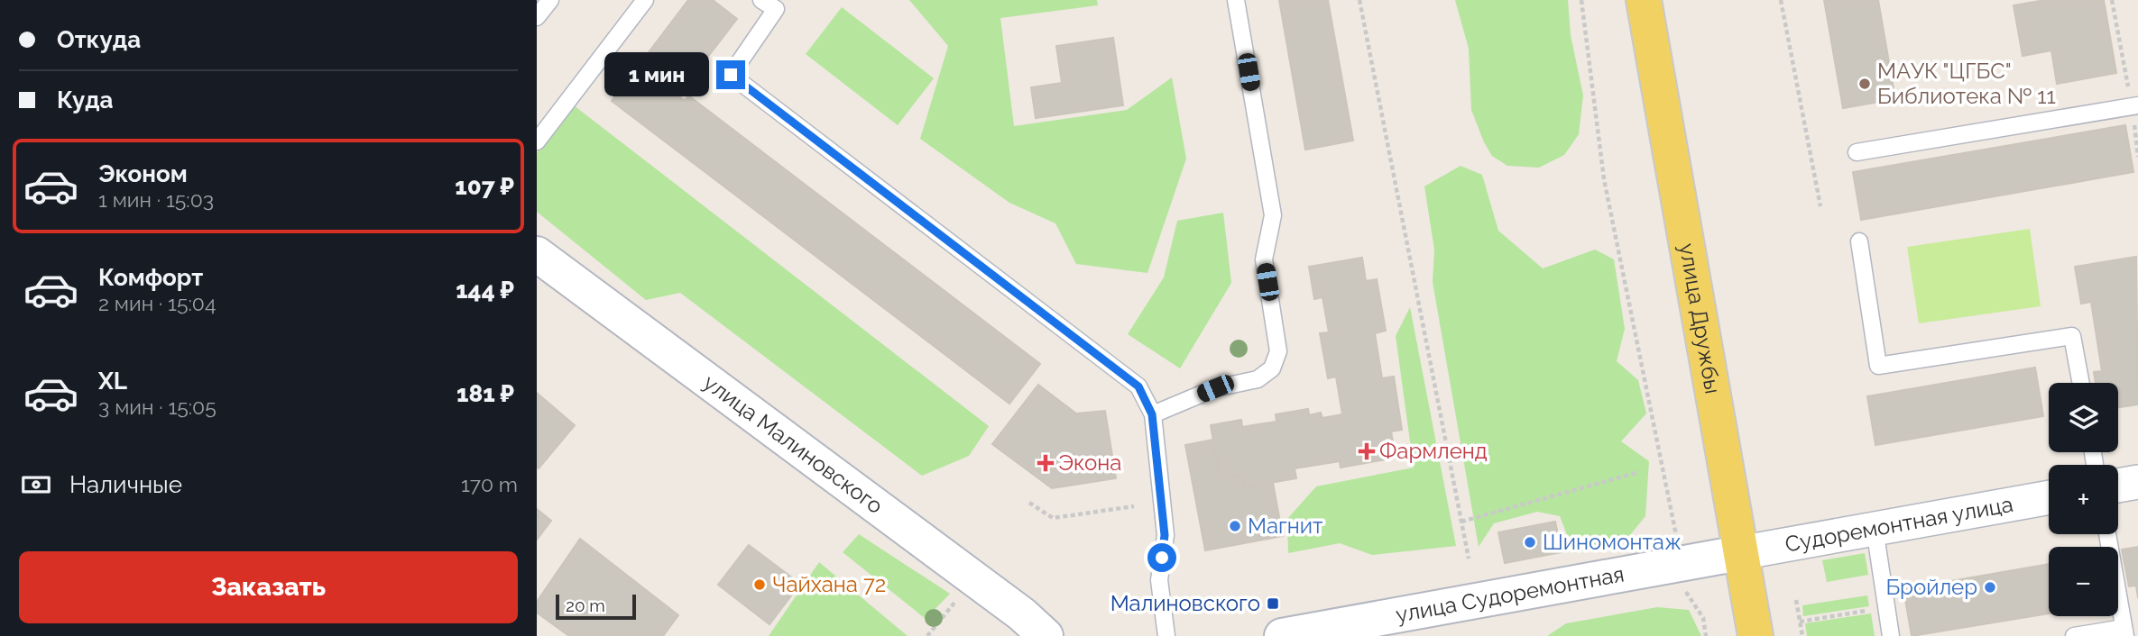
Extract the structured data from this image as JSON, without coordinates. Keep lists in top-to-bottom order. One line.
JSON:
{"streets":{"main road":["улица Дружбы"],"street":["улица Малиновского","Судоремонтная улица","улица Судоремонтная"]},"crossings":[["улица Дружбы","Судоремонтная улица"],["улица Дружбы","улица Судоремонтная"],["Судоремонтная улица","улица Судоремонтная"]],"places":{"other":["МАУК \"ЦГБС\" Библиотека № 11","Магнит","Шиномонтаж","Чайхана 72","Бройлер"],"health":["Фармленд","Экона"],"transit":["Малиновского"]},"scale_bar":"20 m","page":{"banner":["Откуда","Куда"],"bubble":"1 мин","list":[{"name":"Эконом","note":"1 мин · 15:03","value":"107 ₽"},{"name":"Комфорт","note":"2 мин · 15:04","value":"144 ₽"},{"name":"XL","note":"3 мин · 15:05","value":"181 ₽"}],"map_buttons":["+","−"],"pay":["Наличные","170 m"],"buttons":"Заказать","scale":"20 m"}}
